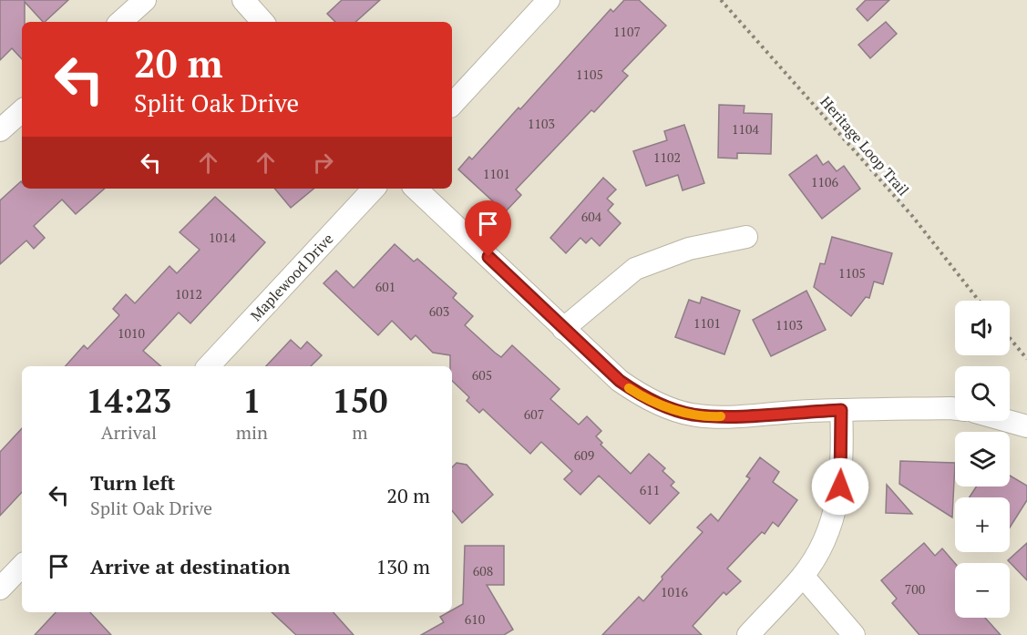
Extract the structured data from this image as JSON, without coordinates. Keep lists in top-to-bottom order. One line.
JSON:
{"streets":{"street":["Maplewood Drive"],"path":["Heritage Loop Trail"]},"house_numbers":["1107","1105","1103","1104","1102","1101","1106","604","1014","1105","601","1012","603","1101","1103","1010","605","607","609","611","608","700","1016","610"],"page":{"turn":["20 m","Split Oak Drive"],"map_buttons":["+","−"],"eta":["14:23","Arrival","1","min","150","m"],"list":[{"name":"Turn left","note":"Split Oak Drive","value":"20 m"},{"name":"Arrive at destination","value":"130 m"}]}}
